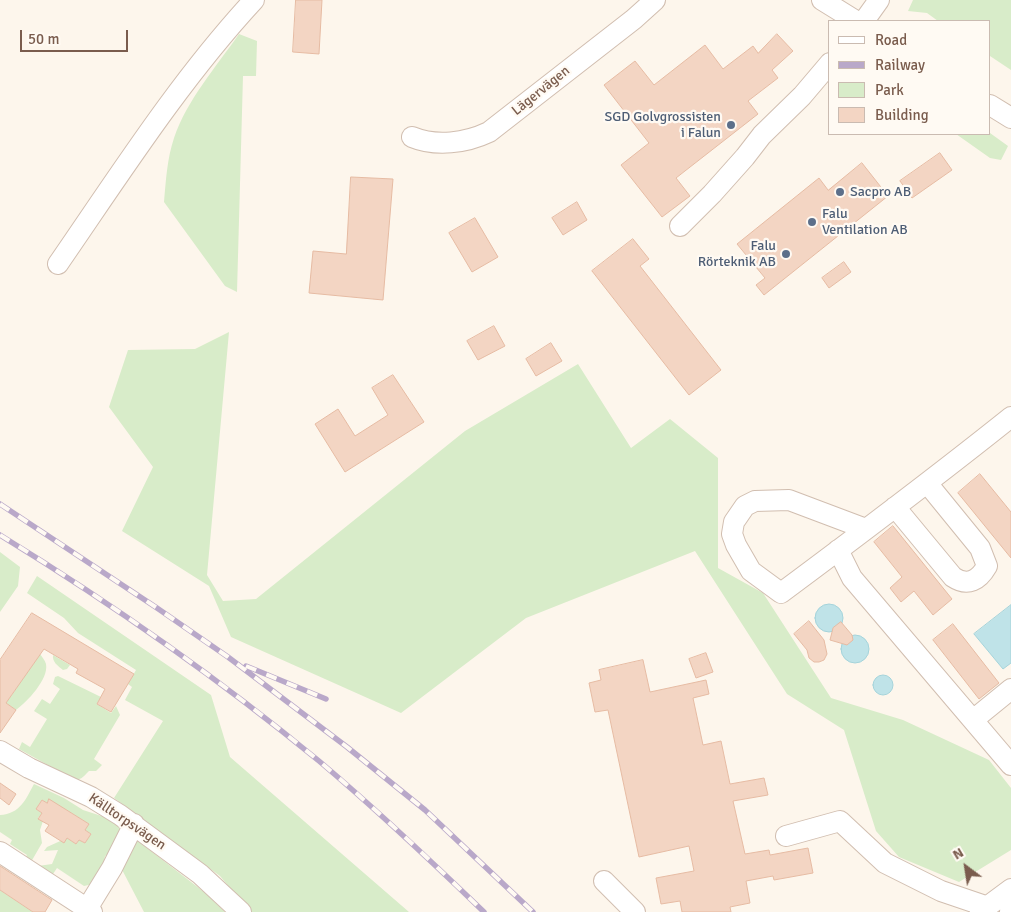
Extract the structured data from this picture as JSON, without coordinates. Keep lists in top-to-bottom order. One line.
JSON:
{"streets":{"street":["Lägervägen","Källtorpsvägen"]},"places":["SGD Golvgrossisten i Falun","Sacpro AB","Falu Ventilation AB","Falu Rörteknik AB"],"legend":["Road","Railway","Park","Building"],"scale_bar":"50 m","north":"top left"}
